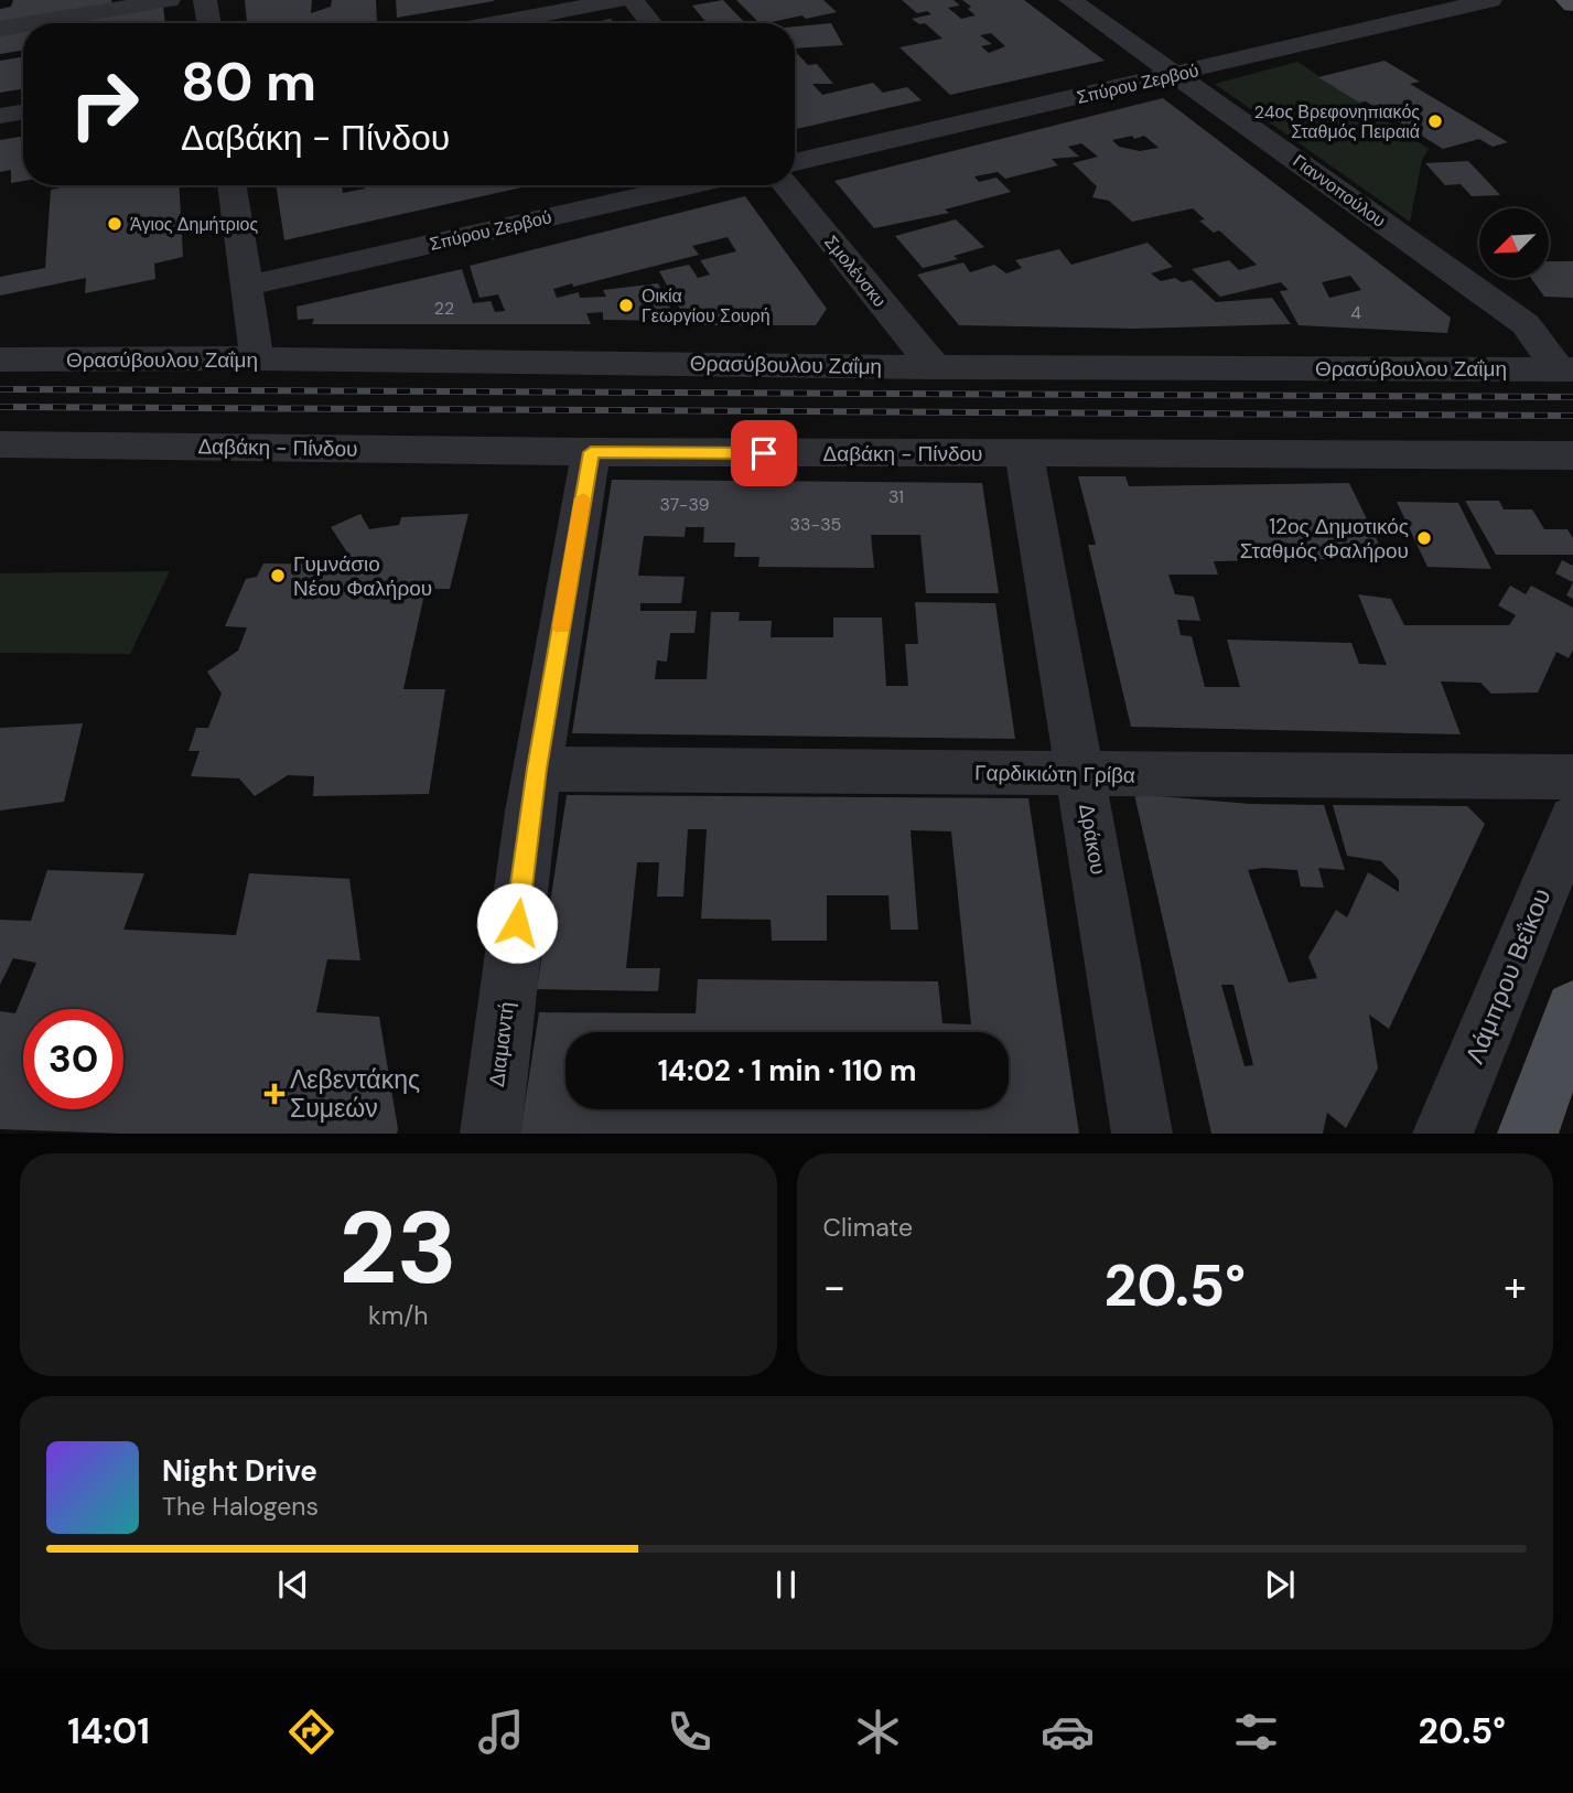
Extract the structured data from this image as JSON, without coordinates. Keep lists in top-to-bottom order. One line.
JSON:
{"streets":{"street":["Σπύρου Ζερβού","Γιαννοπούλου","Σμολένσκυ","Θρασύβουλου Ζαΐμη","Δαβάκη - Πίνδου","Γαρδικιώτη Γρίβα","Δράκου","Λάμπρου Βεΐκου","Διαμαντή"]},"crossings":[["Σπύρου Ζερβού","Γιαννοπούλου"],["Γιαννοπούλου","Θρασύβουλου Ζαΐμη"],["Σμολένσκυ","Θρασύβουλου Ζαΐμη"],["Δαβάκη - Πίνδου","Δράκου"],["Δαβάκη - Πίνδου","Διαμαντή"],["Γαρδικιώτη Γρίβα","Δράκου"],["Γαρδικιώτη Γρίβα","Διαμαντή"]],"places":{"other":["24ος Βρεφονηπιακός Σταθμός Πειραιά","Άγιος Δημήτριος","Οικία Γεωργίου Σουρή","12ος Δημοτικός Σταθμός Φαλήρου","Γυμνάσιο Νέου Φαλήρου"],"health":["Λεβεντάκης Συμεών"]},"house_numbers":["22","4","31","37-39","33-35"],"north":"bottom left","page":{"turn":["80 m","Δαβάκη - Πίνδου"],"limit":"30","trip":"14:02 · 1 min · 110 m","tile":[["23","km/h"],"Climate"],"heat":["−","20.5°","+"],"song":["Night Drive","The Halogens"],"tabs":["14:01","20.5°"]}}
